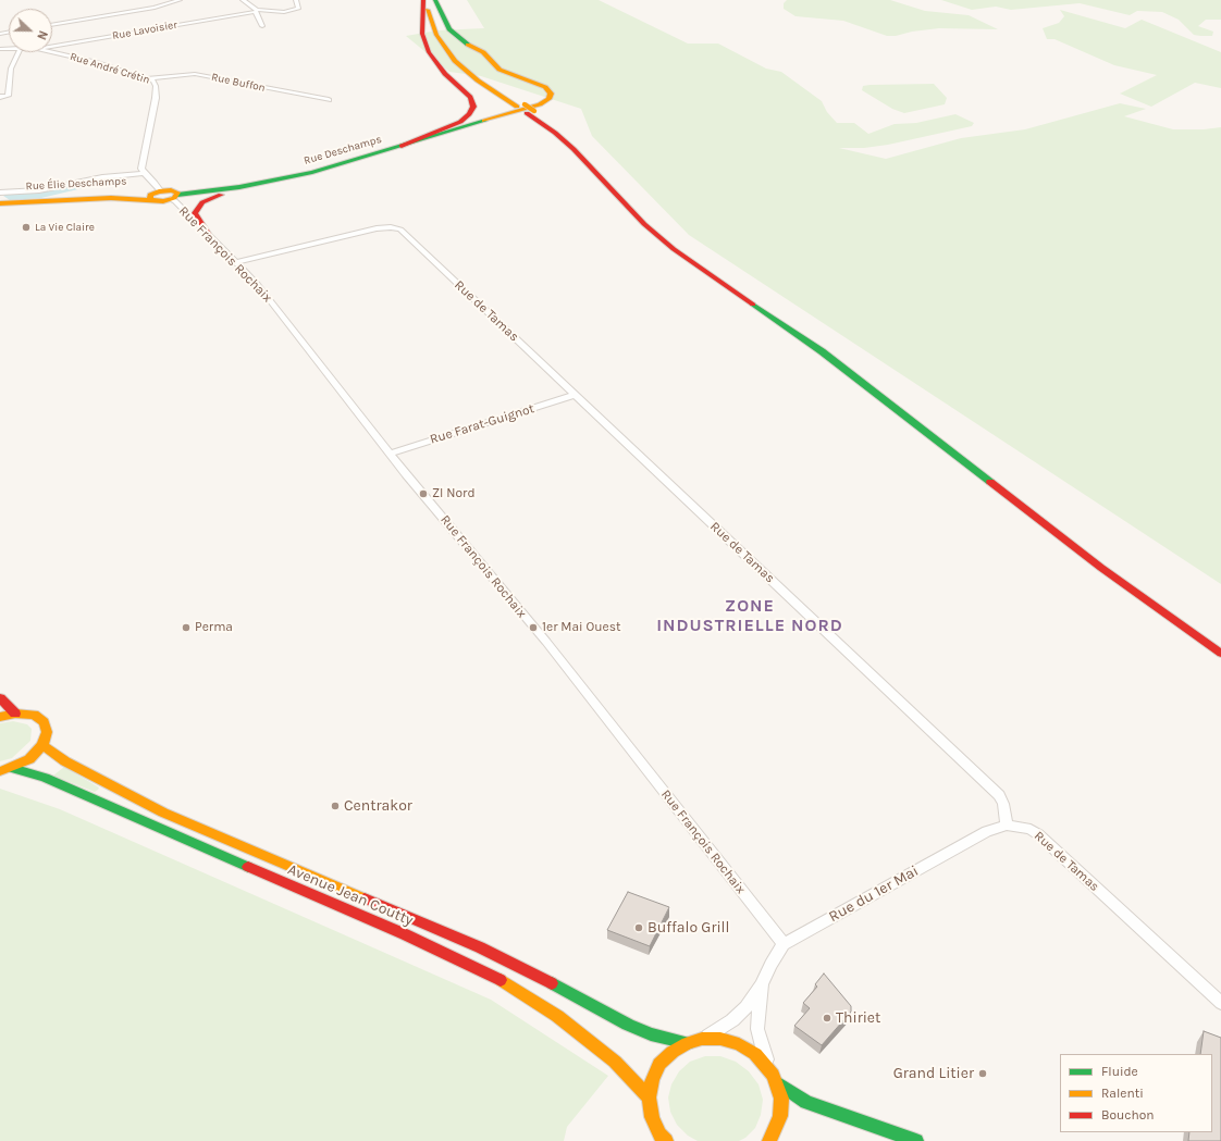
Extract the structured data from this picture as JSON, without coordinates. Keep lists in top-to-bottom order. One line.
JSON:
{"streets":{"main road":["Rue Deschamps","Rue Élie Deschamps","Avenue Jean Coutty"],"street":["Rue Lavoisier","Rue André Crétin","Rue Buffon","Rue François Rochaix","Rue de Tamas","Rue Farat-Guignot","Rue du 1er Mai"]},"crossings":[["Rue André Crétin","Rue Buffon"],["Rue Deschamps","Rue Élie Deschamps"],["Rue Deschamps","Rue François Rochaix"],["Rue François Rochaix","Rue de Tamas"],["Rue François Rochaix","Rue Farat-Guignot"],["Rue François Rochaix","Rue du 1er Mai"],["Rue de Tamas","Rue Farat-Guignot"],["Rue de Tamas","Rue du 1er Mai"]],"districts":["ZONE INDUSTRIELLE NORD"],"places":["La Vie Claire","ZI Nord","Perma","1er Mai Ouest","Centrakor","Buffalo Grill","Thiriet","Grand Litier"],"legend":["Fluide","Ralenti","Bouchon"],"north":"right"}
